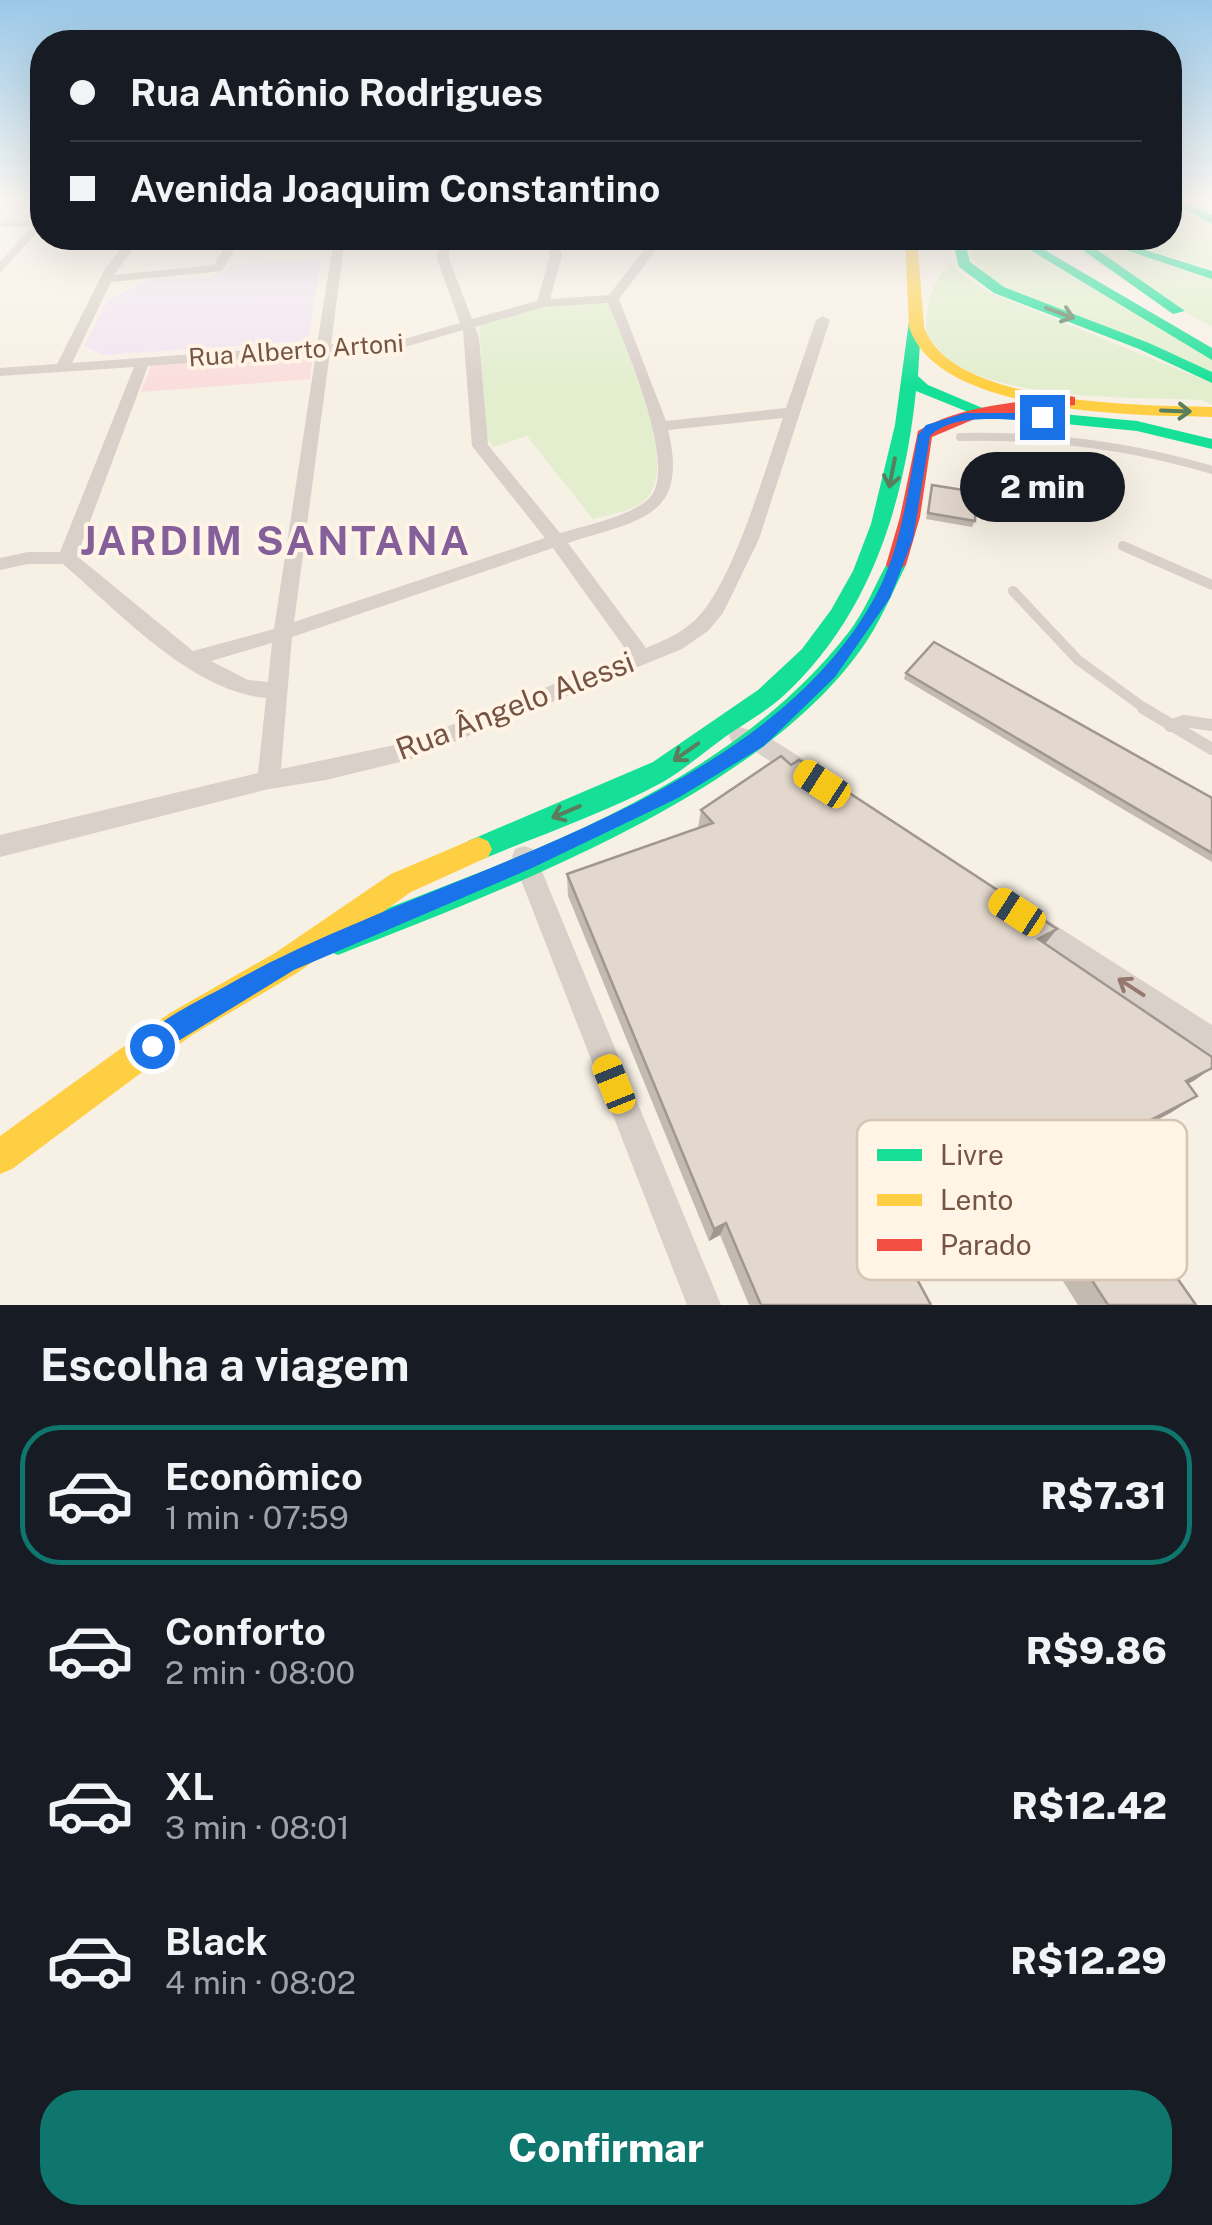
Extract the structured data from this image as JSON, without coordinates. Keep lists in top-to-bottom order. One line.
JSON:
{"streets":{"street":["Rua Alberto Artoni","Rua Ângelo Alessi"]},"districts":["JARDIM SANTANA"],"legend":["Livre","Lento","Parado"],"page":{"banner":["Rua Antônio Rodrigues","Avenida Joaquim Constantino"],"bubble":"2 min","heading":"Escolha a viagem","list":[{"name":"Econômico","note":"1 min · 07:59","value":"R$7.31"},{"name":"Conforto","note":"2 min · 08:00","value":"R$9.86"},{"name":"XL","note":"3 min · 08:01","value":"R$12.42"},{"name":"Black","note":"4 min · 08:02","value":"R$12.29"}],"buttons":"Confirmar"}}
